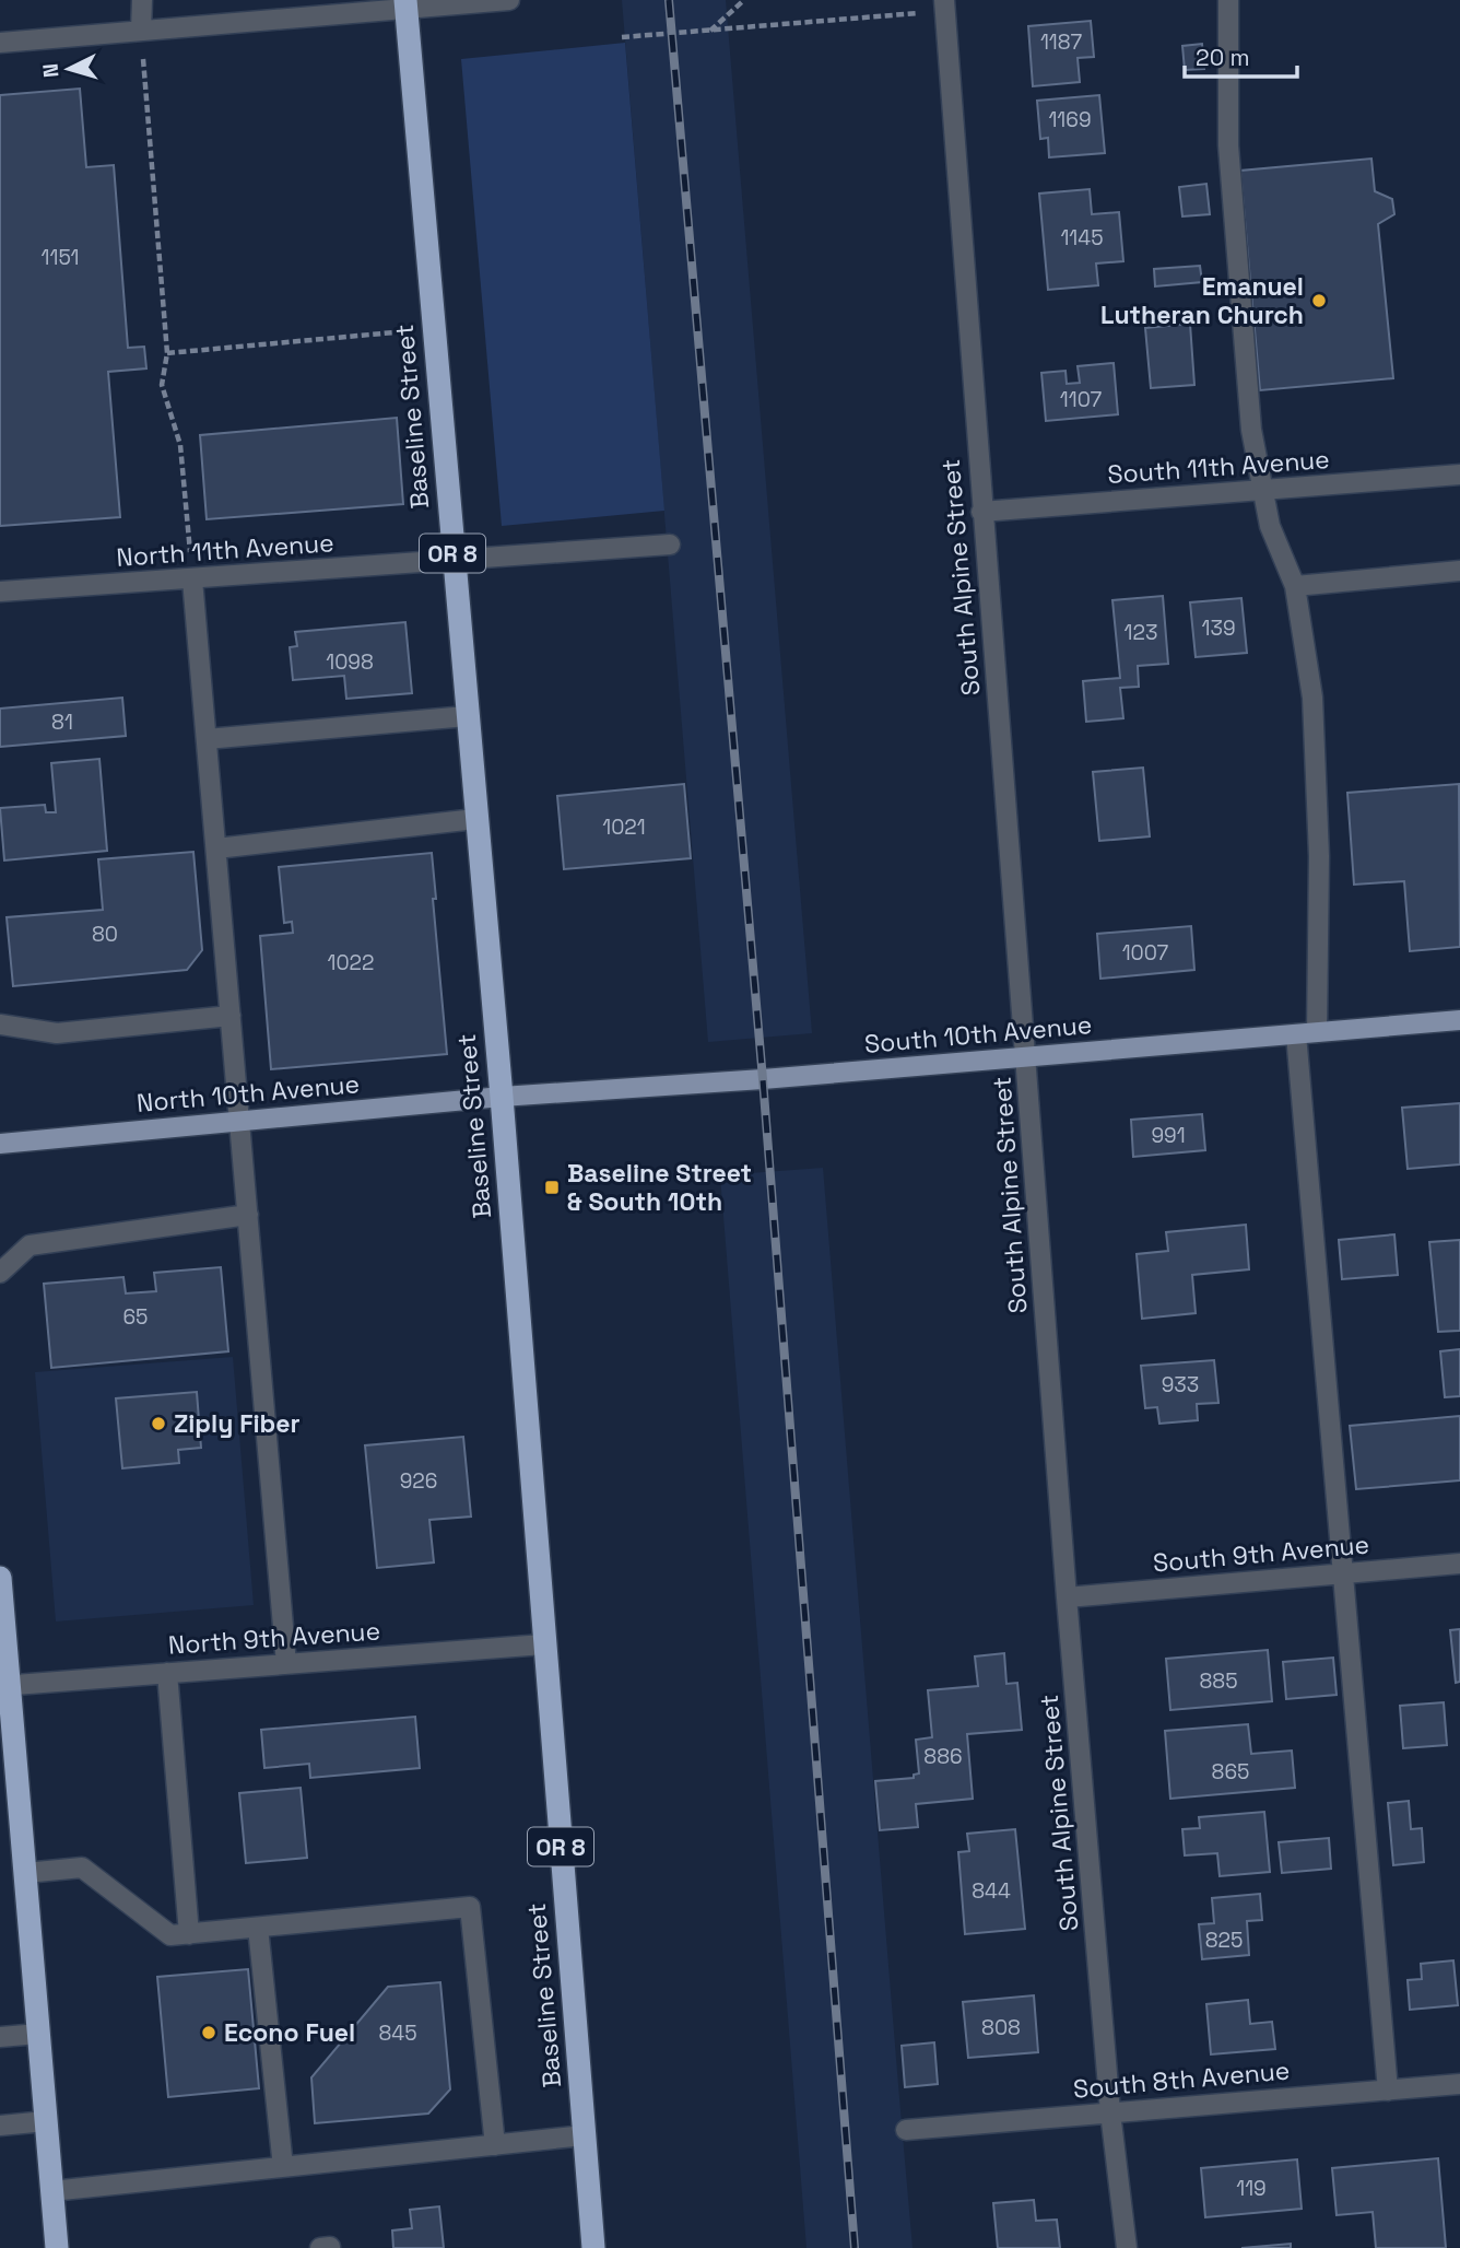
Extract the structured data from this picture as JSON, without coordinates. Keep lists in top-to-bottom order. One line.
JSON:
{"streets":{"highway":["Baseline Street","OR 8"],"main road":["South 10th Avenue","North 10th Avenue"],"street":["South 11th Avenue","North 11th Avenue","South Alpine Street","South 9th Avenue","North 9th Avenue","South 8th Avenue"]},"crossings":[["Baseline Street","North 11th Avenue"],["Baseline Street","South 10th Avenue"],["Baseline Street","North 10th Avenue"],["Baseline Street","North 9th Avenue"],["South 11th Avenue","South Alpine Street"],["South Alpine Street","South 10th Avenue"],["South Alpine Street","South 9th Avenue"],["South Alpine Street","South 8th Avenue"],["South 10th Avenue","North 10th Avenue"]],"places":{"other":["Emanuel Lutheran Church","Ziply Fiber","Econo Fuel"],"transit":["Baseline Street & South 10th"]},"house_numbers":["1187","1169","1145","1151","1107","139","123","1098","81","1021","80","1007","1022","991","65","933","926","885","886","865","844","825","808","845","119"],"scale_bar":"20 m","north":"left"}
